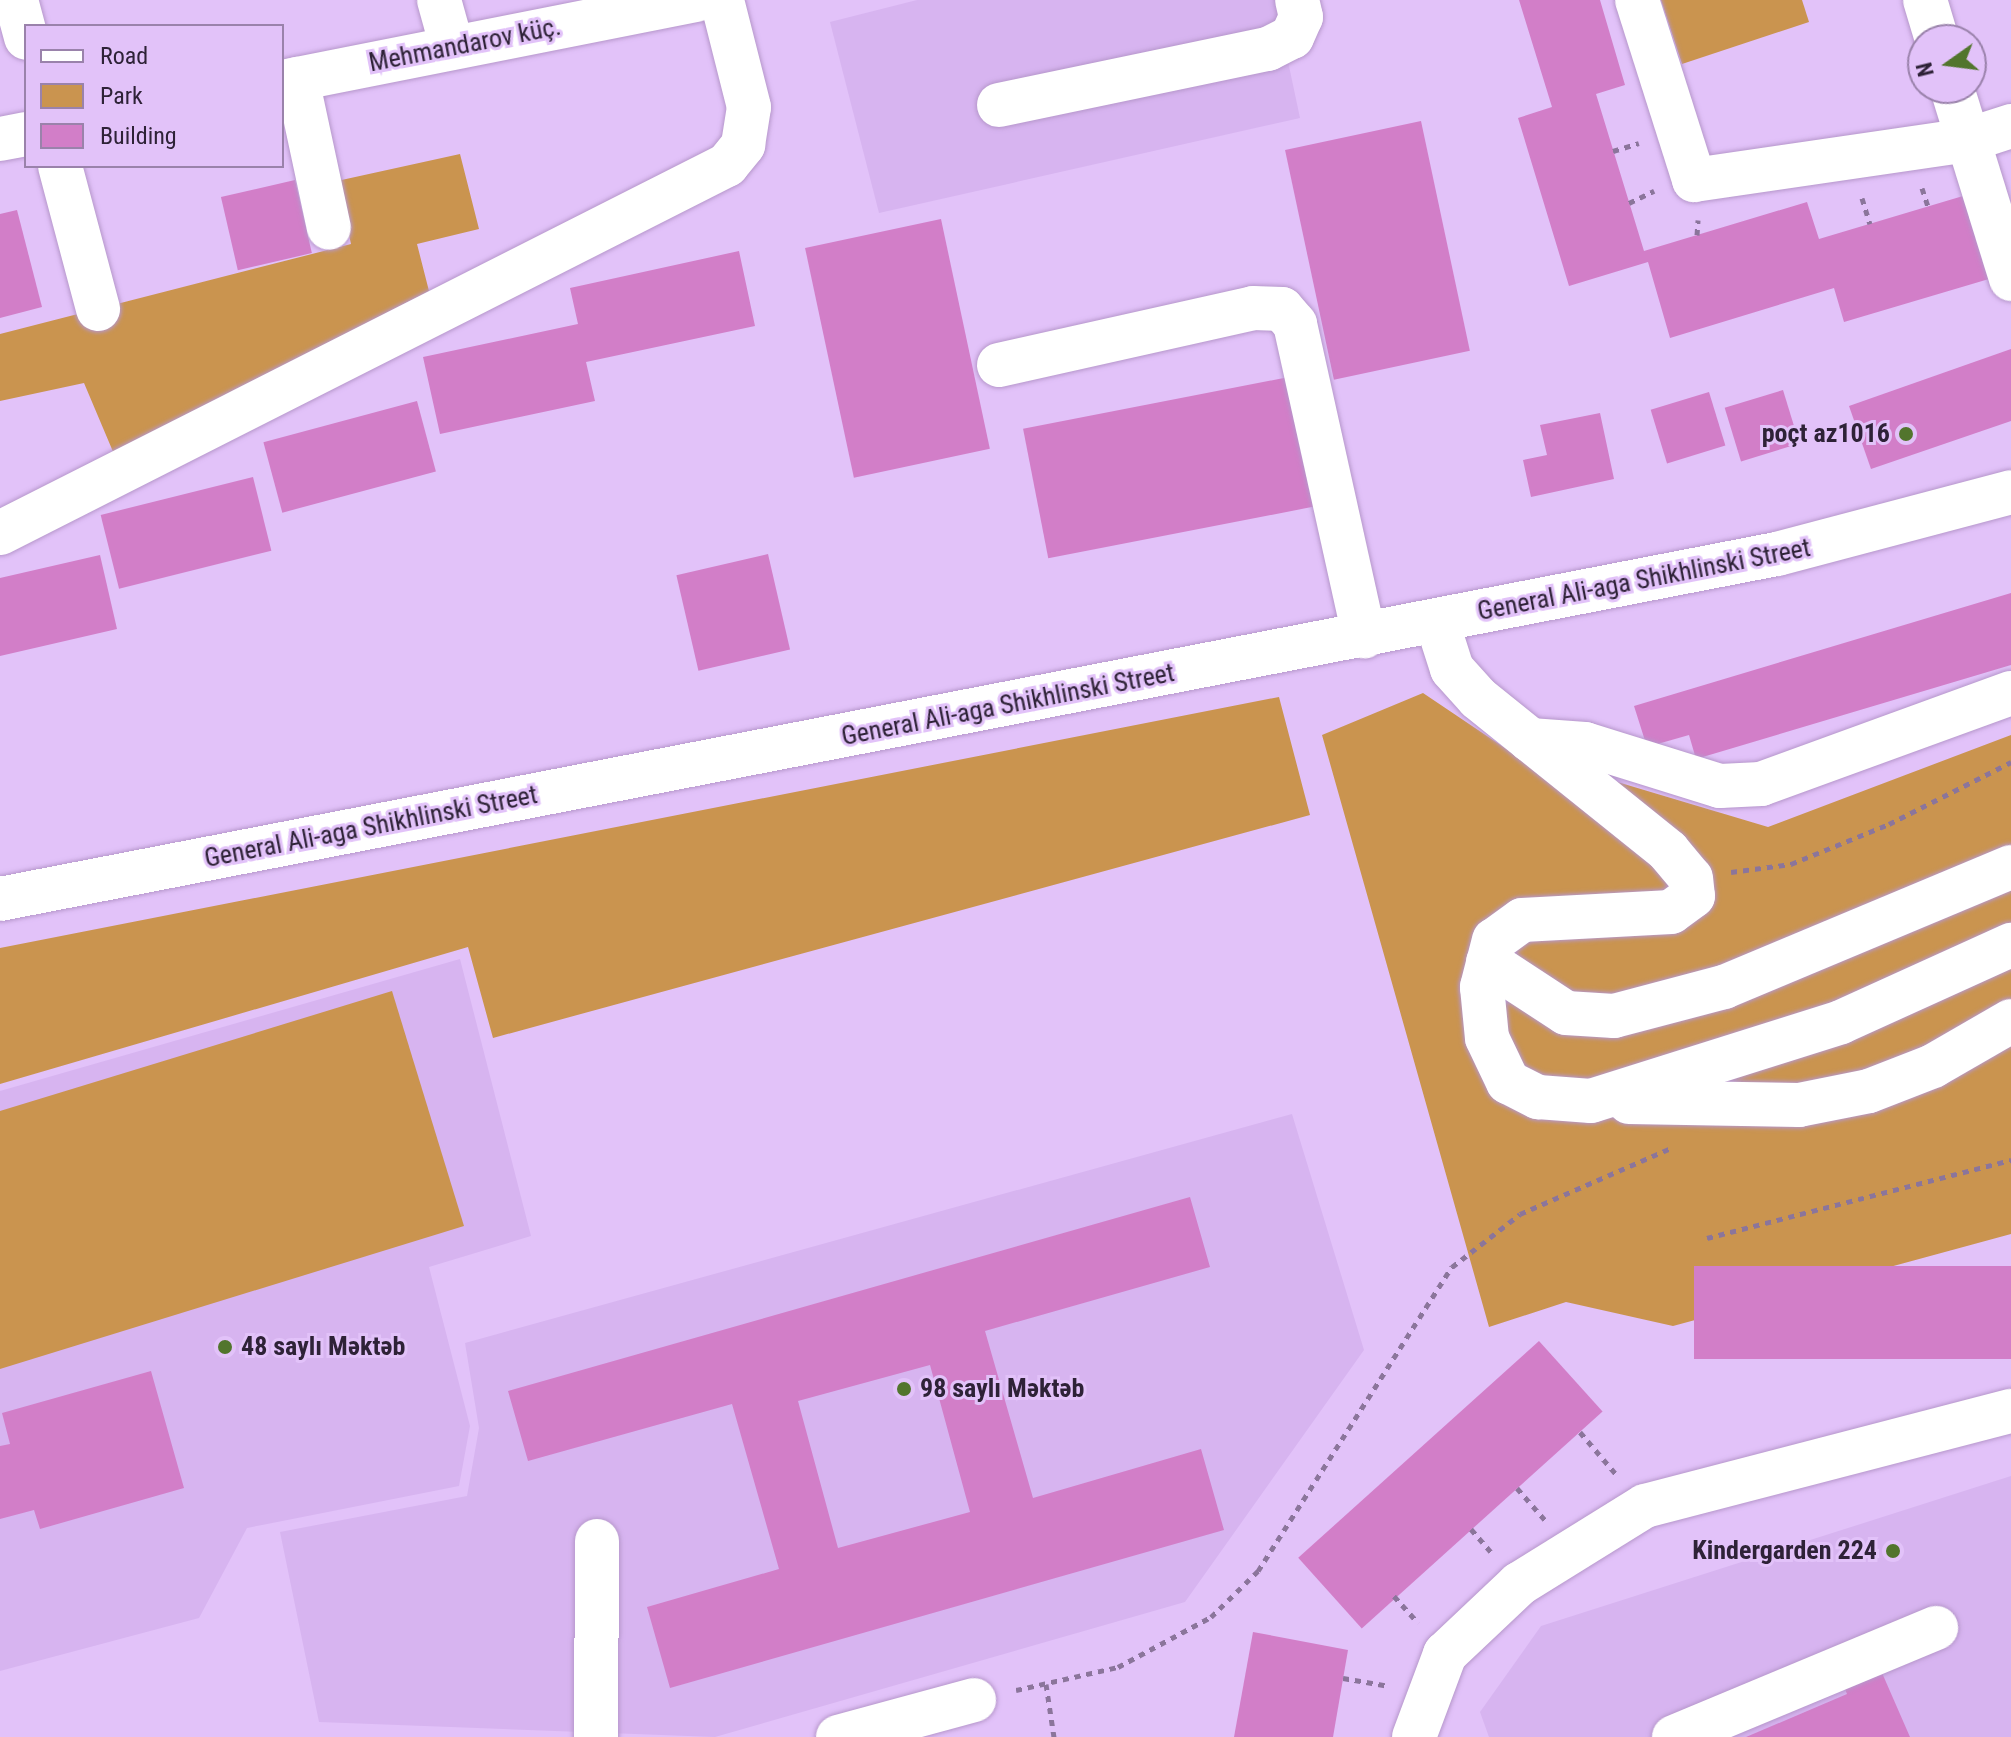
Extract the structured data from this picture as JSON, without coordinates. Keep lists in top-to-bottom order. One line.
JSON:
{"streets":{"main road":["Mehmandarov küç.","General Ali-aga Shikhlinski Street"]},"places":["poçt az1016","48 saylı Məktəb","98 saylı Məktəb","Kindergarden 224"],"legend":["Road","Park","Building"],"north":"left"}
